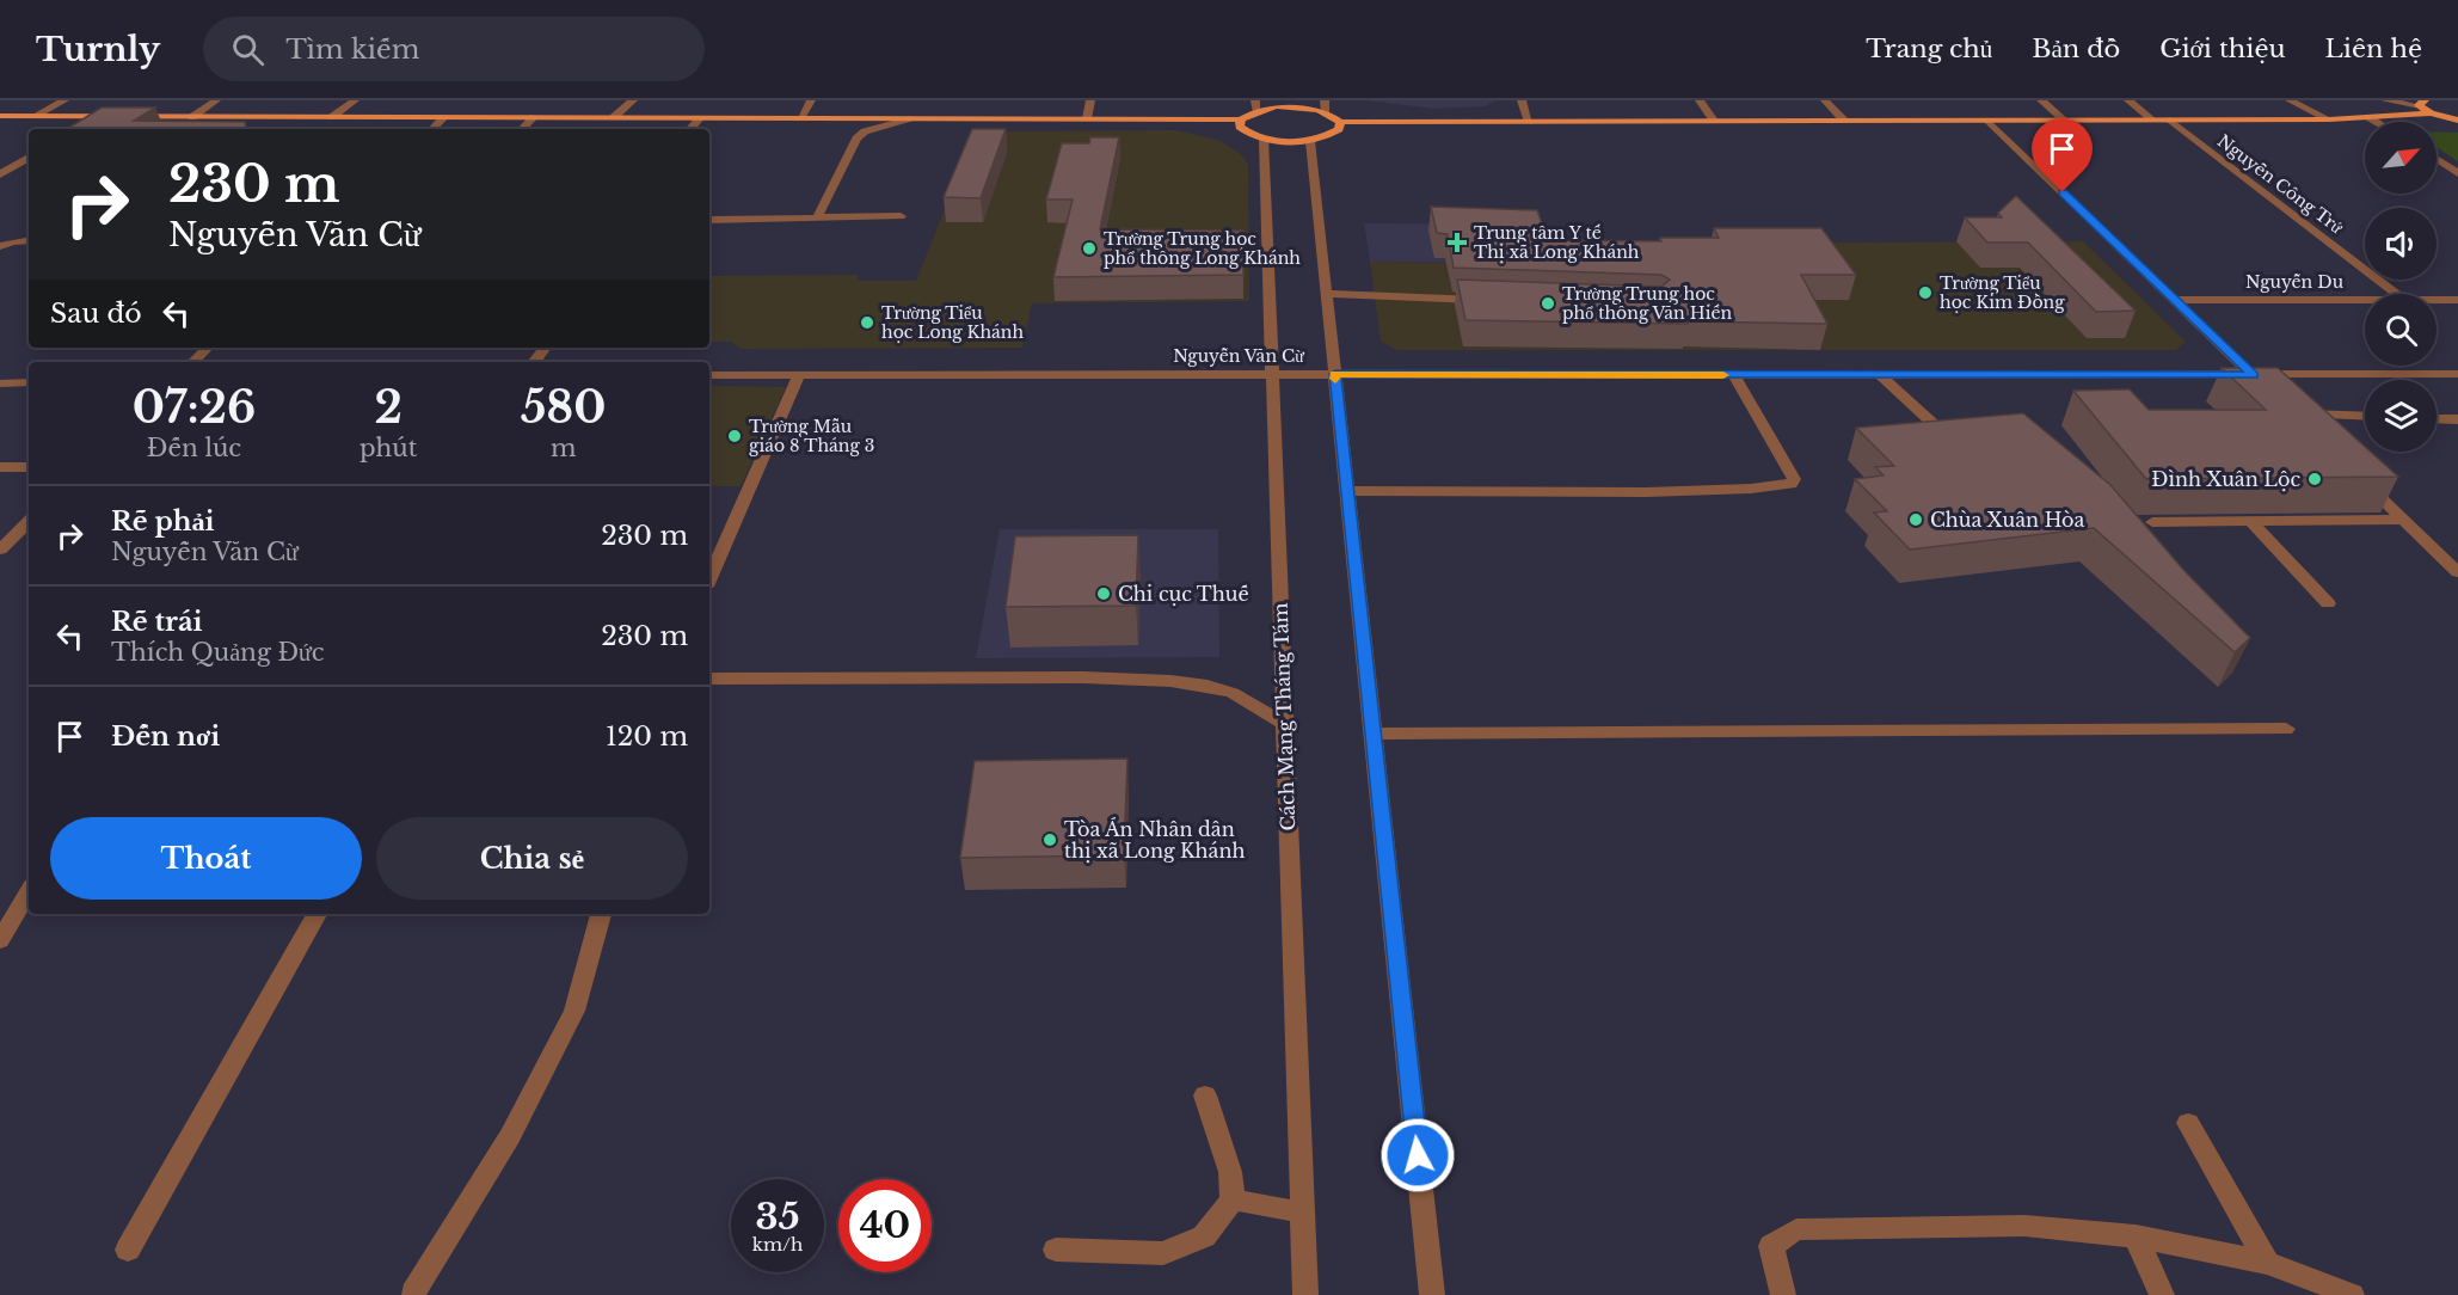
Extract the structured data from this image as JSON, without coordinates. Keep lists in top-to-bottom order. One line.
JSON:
{"streets":{"street":["Nguyễn Công Trứ","Nguyễn Du","Nguyễn Văn Cừ","Cách Mạng Tháng Tám"]},"crossings":[["Nguyễn Văn Cừ","Cách Mạng Tháng Tám"]],"places":{"health":["Trung tâm Y tế Thị xã Long Khánh"],"other":["Trường Trung học phổ thông Long Khánh","Trường Tiểu học Kim Đồng","Trường Trung học phổ thông Văn Hiến","Trường Tiểu học Long Khánh","Trường Mẫu giáo 8 Tháng 3","Đình Xuân Lộc","Chùa Xuân Hòa","Chi cục Thuế","Tòa Án Nhân dân thị xã Long Khánh"]},"north":"top right","page":{"header":"Turnly","search":"Tìm kiếm","nav":["Trang chủ","Bản đồ","Giới thiệu","Liên hệ"],"turn":["230 m","Nguyễn Văn Cừ"],"then":"Sau đó","eta":["07:26","Đến lúc","2","phút","580","m"],"list":[{"name":"Rẽ phải","note":"Nguyễn Văn Cừ","value":"230 m"},{"name":"Rẽ trái","note":"Thích Quảng Đức","value":"230 m"},{"name":"Đến nơi","value":"120 m"}],"buttons":["Thoát","Chia sẻ"],"speed":"35 km/h","limit":"40"}}
